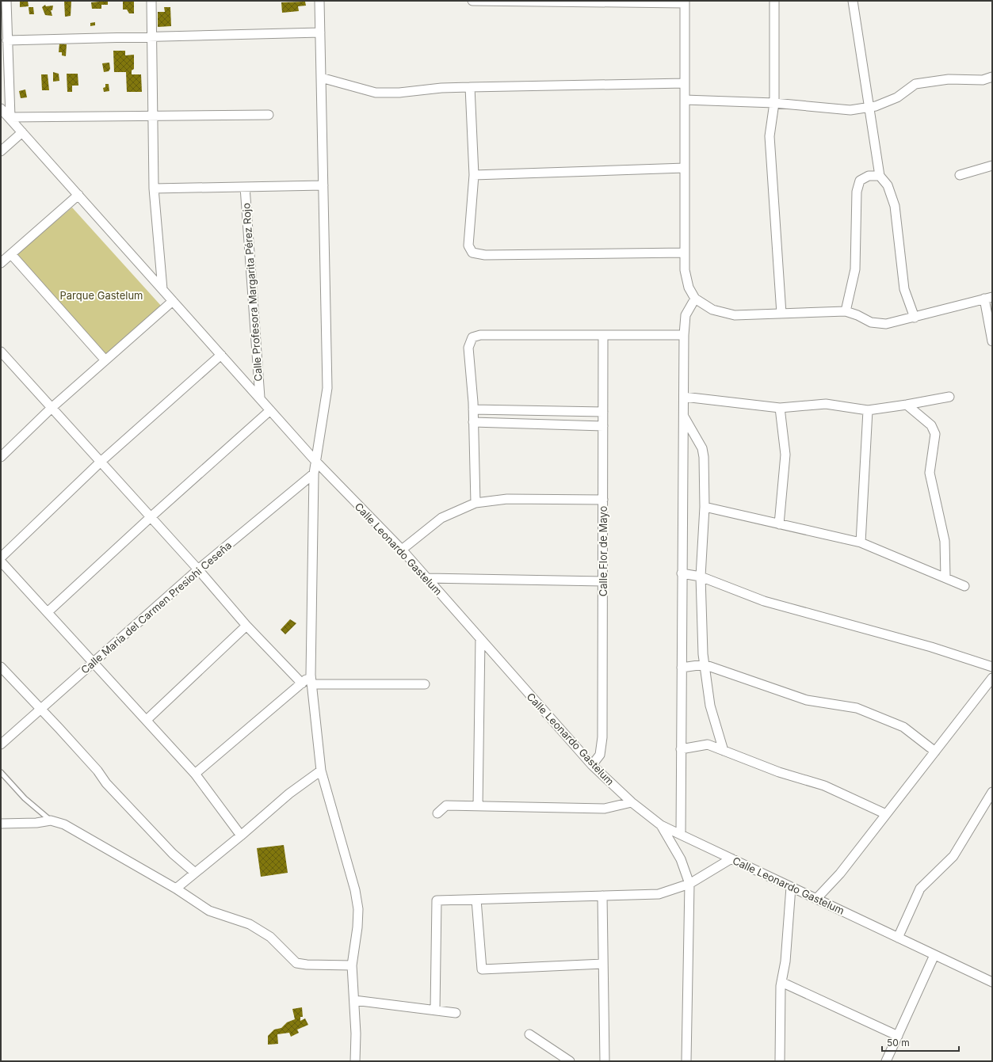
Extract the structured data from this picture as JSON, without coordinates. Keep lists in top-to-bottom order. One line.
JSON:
{"streets":{"street":["Calle Profesora Margarita Pérez Rojo","Calle Leonardo Gastelum","Calle Flor de Mayo","Calle María del Carmen Presiohi Ceseña"]},"crossings":[["Calle Profesora Margarita Pérez Rojo","Calle Leonardo Gastelum"],["Calle Leonardo Gastelum","Calle Flor de Mayo"]],"parks":["Parque Gastelum"],"scale_bar":"50 m"}
